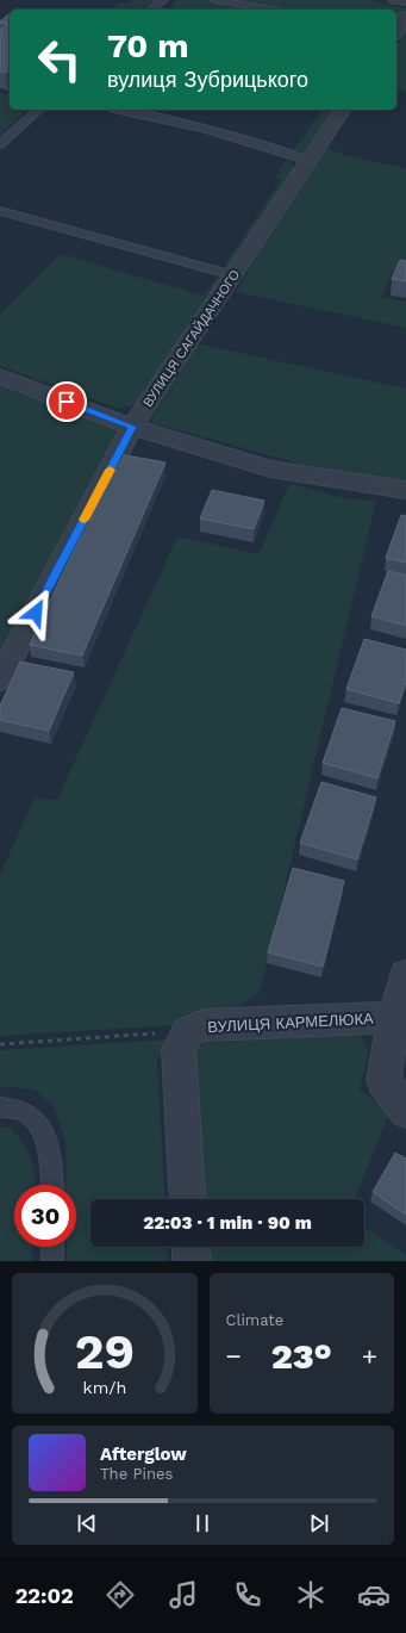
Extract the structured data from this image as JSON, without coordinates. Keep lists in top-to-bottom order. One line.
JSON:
{"streets":{"street":["ВУЛИЦЯ САГАЙДАЧНОГО","ВУЛИЦЯ КАРМЕЛЮКА"]},"page":{"turn":["70 m","вулиця Зубрицького"],"limit":"30","trip":"22:03 · 1 min · 90 m","tile":"Climate","heat":["−","23°","+"],"song":["Afterglow","The Pines"],"tabs":"22:02","gauge":["29","km/h"]}}
